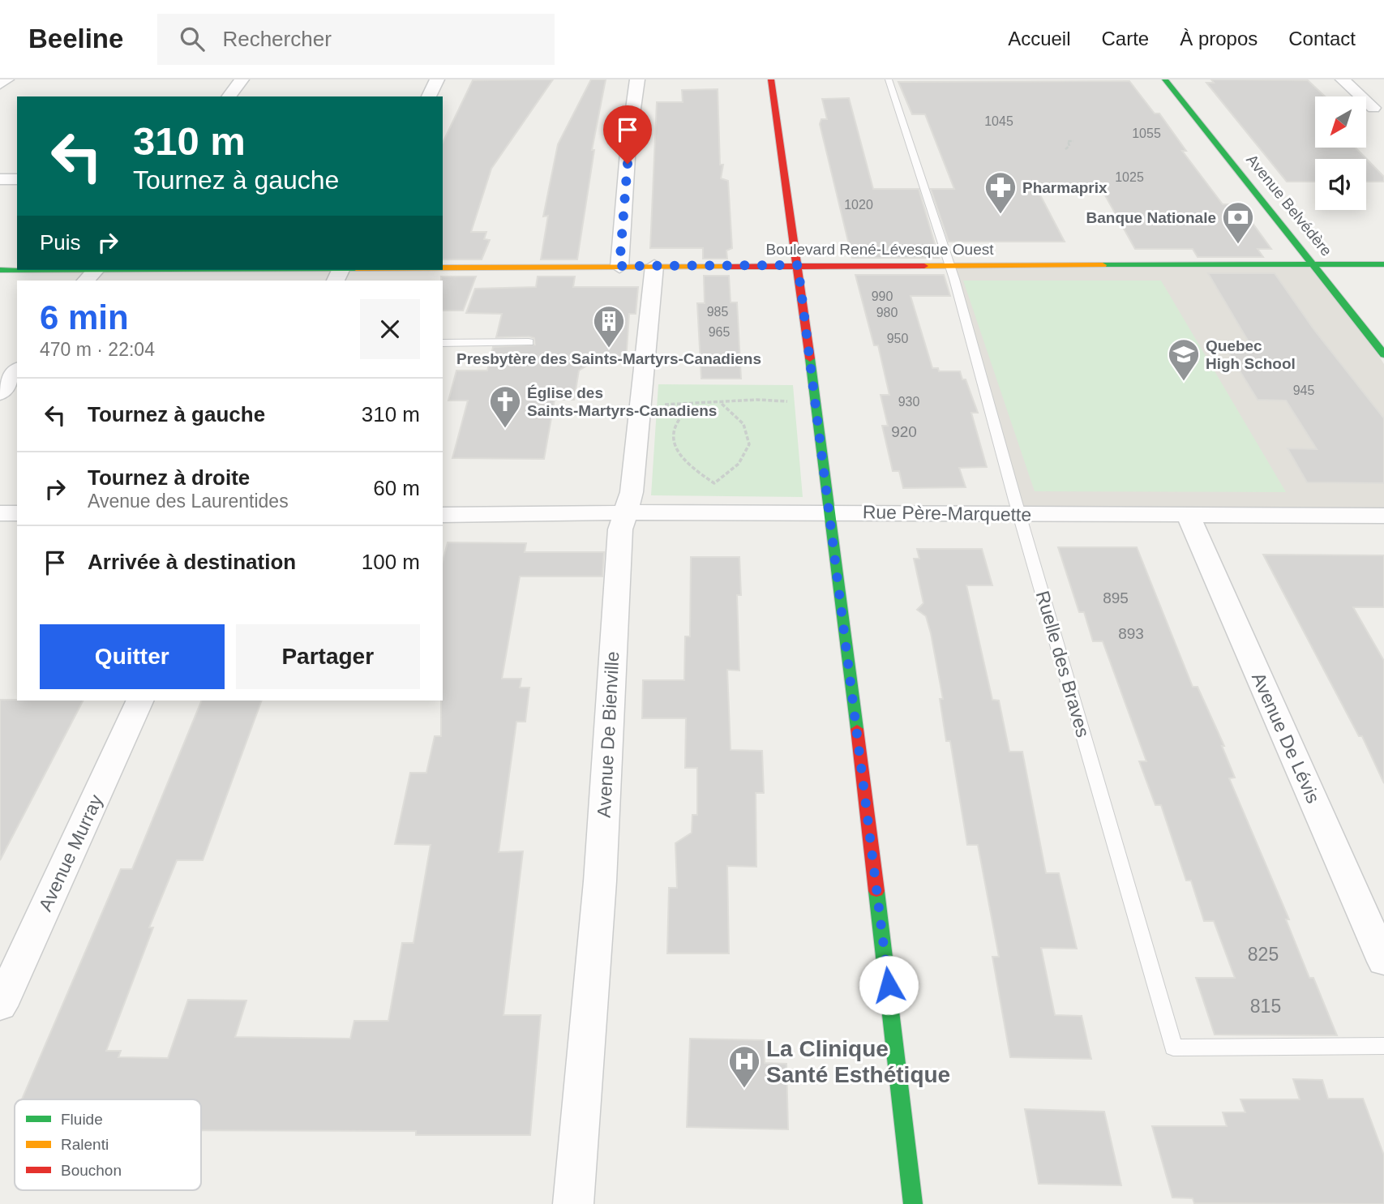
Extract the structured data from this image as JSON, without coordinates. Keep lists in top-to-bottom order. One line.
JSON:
{"streets":{"street":["Avenue Belvédère","Boulevard René-Lévesque Ouest","Rue Père-Marquette","Avenue De Bienville","Avenue De Lévis","Avenue Murray"],"lane":["Ruelle des Braves"]},"crossings":[["Avenue Belvédère","Boulevard René-Lévesque Ouest"],["Boulevard René-Lévesque Ouest","Ruelle des Braves"],["Boulevard René-Lévesque Ouest","Avenue De Bienville"],["Rue Père-Marquette","Ruelle des Braves"],["Rue Père-Marquette","Avenue De Bienville"],["Rue Père-Marquette","Avenue De Lévis"]],"places":{"pharmacy":["Pharmaprix"],"bank":["Banque Nationale"],"building":["Presbytère des Saints-Martyrs-Canadiens"],"school or university":["Quebec High School"],"church":["Église des Saints-Martyrs-Canadiens"],"hospital":["La Clinique Santé Esthétique"]},"house_numbers":["1045","1055","1025","1020","990","985","980","965","950","945","930","920","895","893","825","815"],"legend":["Fluide","Ralenti","Bouchon"],"north":"bottom left","page":{"header":"Beeline","search":"Rechercher","nav":["Accueil","Carte","À propos","Contact"],"turn":["310 m","Tournez à gauche"],"then":"Puis","heading":["6 min","470 m · 22:04"],"list":[{"name":"Tournez à gauche","value":"310 m"},{"name":"Tournez à droite","note":"Avenue des Laurentides","value":"60 m"},{"name":"Arrivée à destination","value":"100 m"}],"buttons":["Quitter","Partager"]}}
